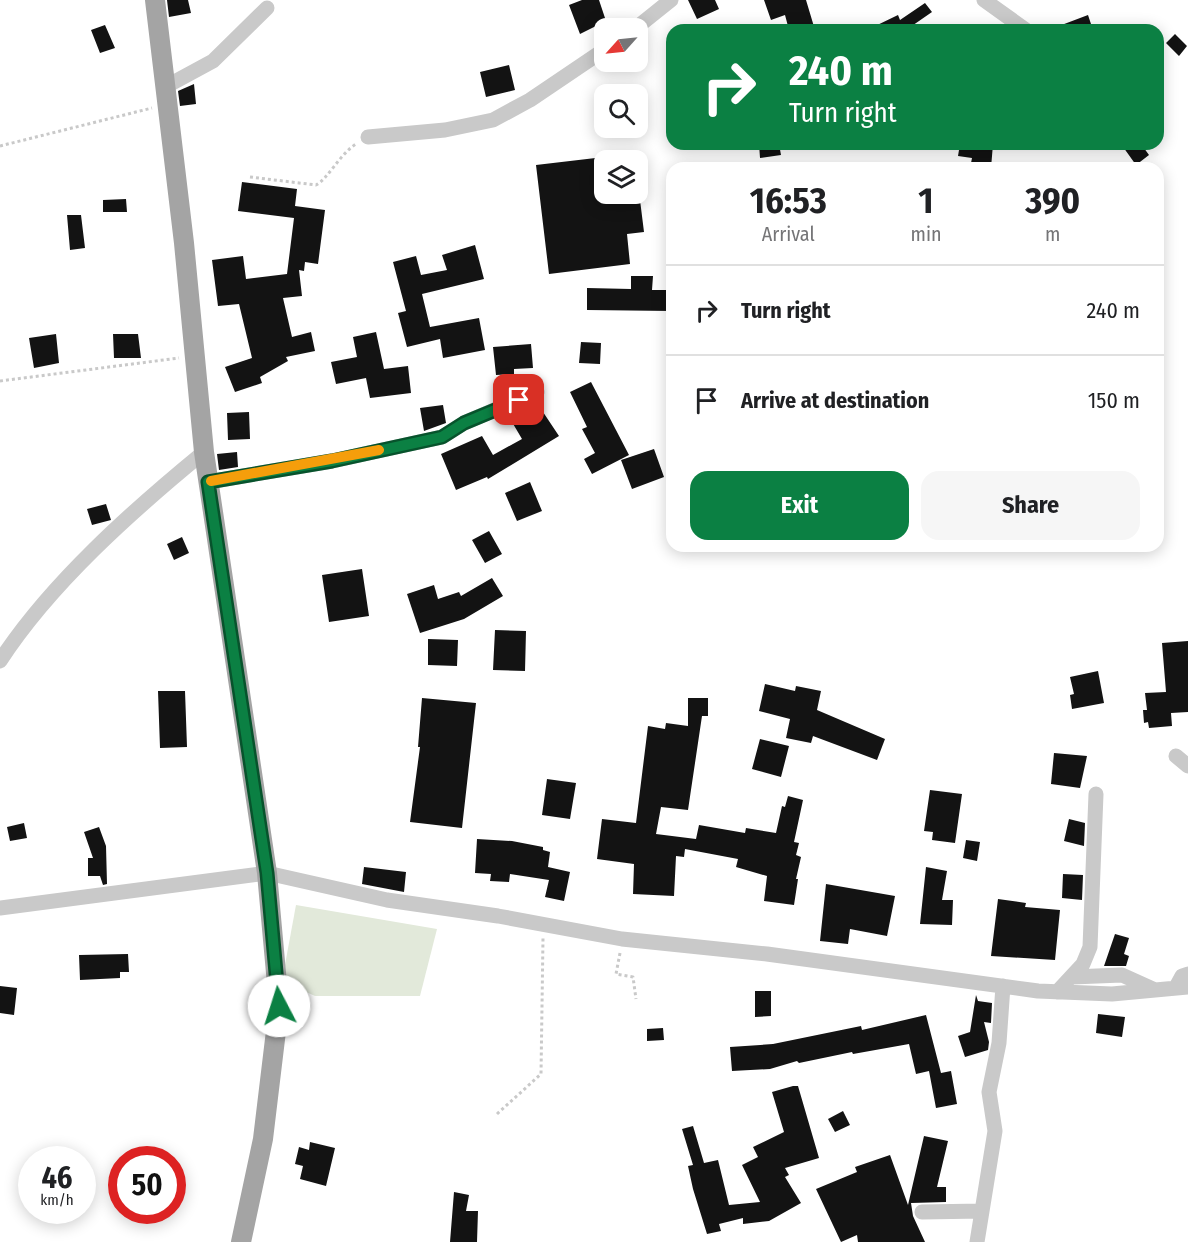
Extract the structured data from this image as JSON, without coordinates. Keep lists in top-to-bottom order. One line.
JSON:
{"north":"bottom left","page":{"turn":["240 m","Turn right"],"eta":["16:53","Arrival","1","min","390","m"],"list":[{"name":"Turn right","value":"240 m"},{"name":"Arrive at destination","value":"150 m"}],"buttons":["Exit","Share"],"speed":"46 km/h","limit":"50"}}
